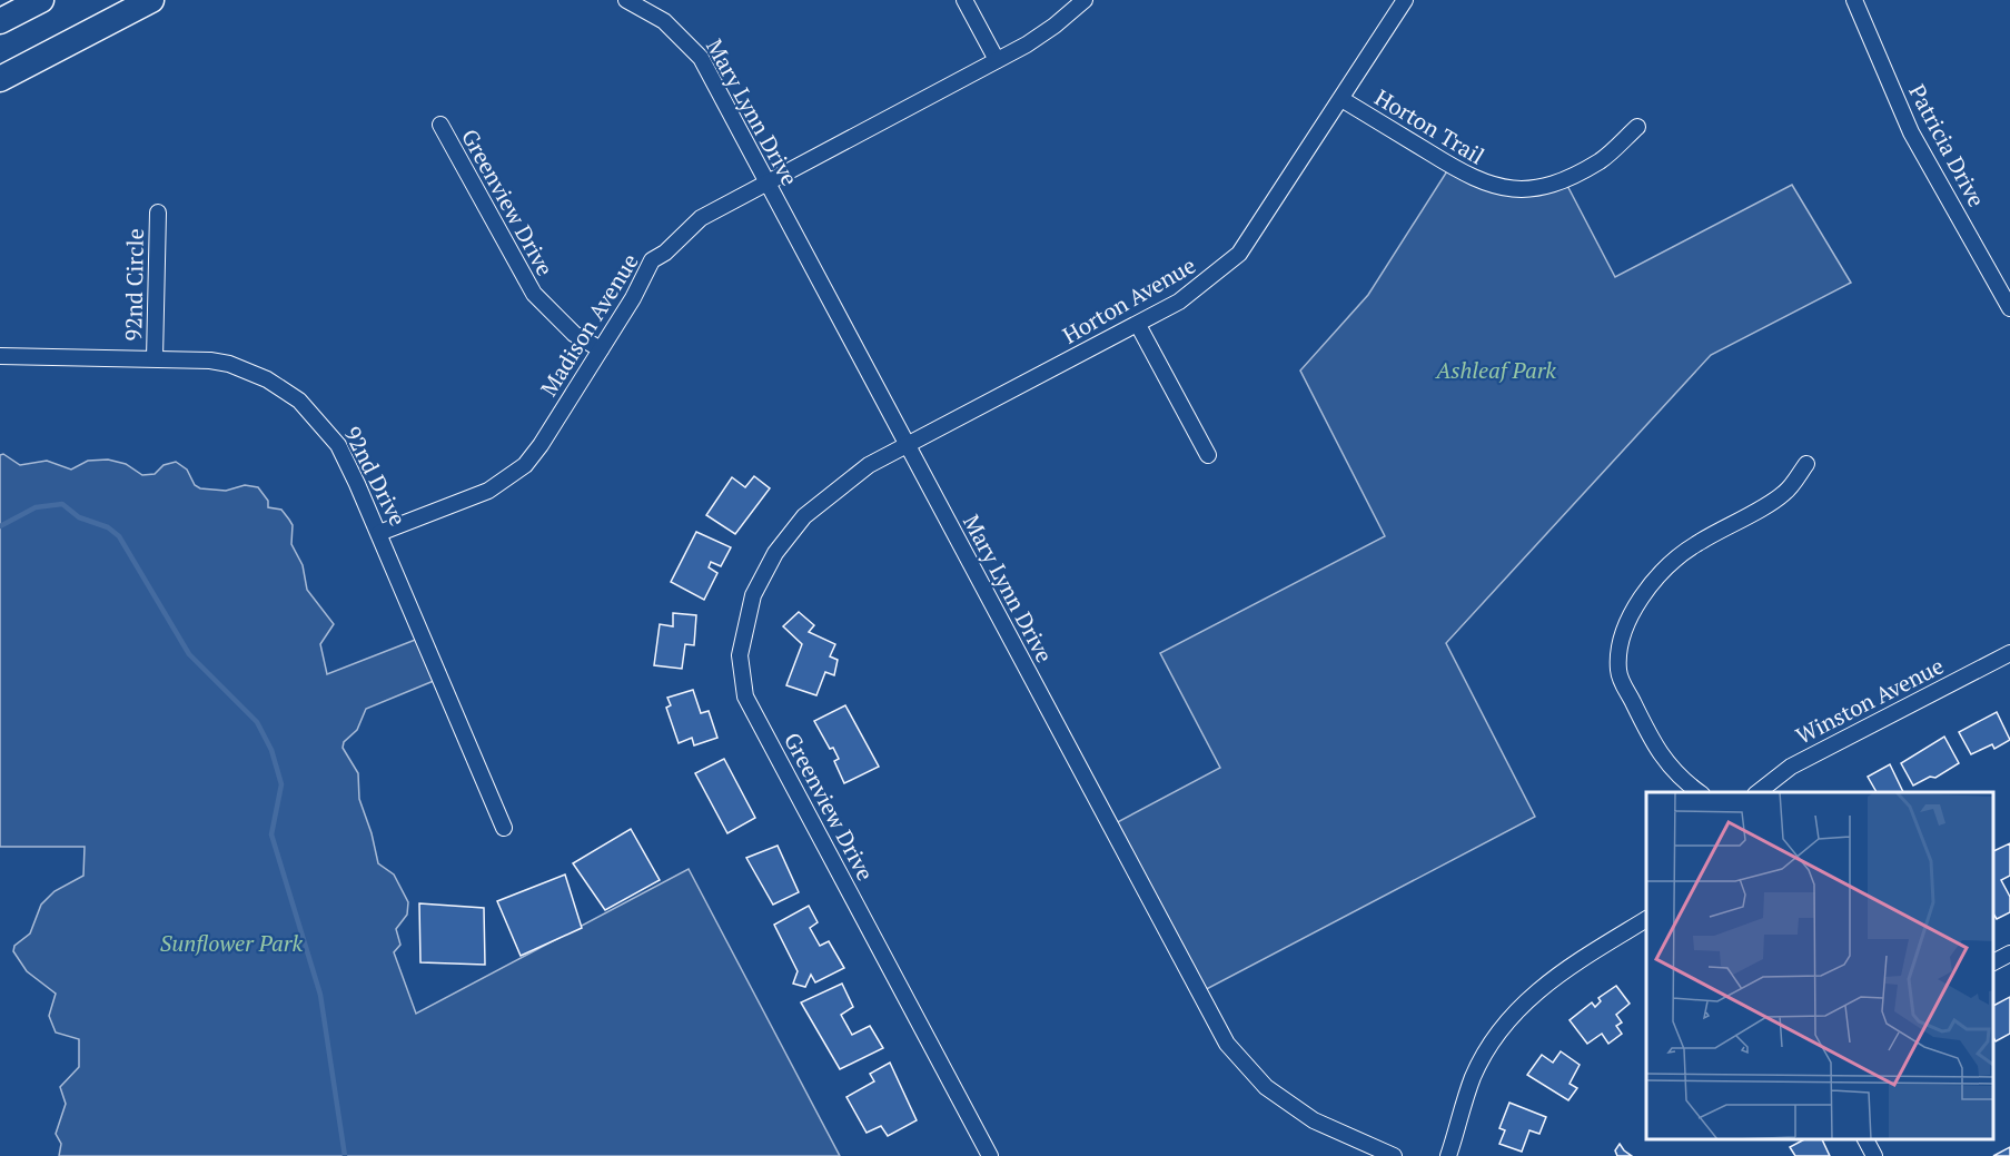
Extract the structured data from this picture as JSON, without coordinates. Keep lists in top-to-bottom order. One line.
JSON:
{"streets":{"street":["Mary Lynn Drive","Horton Trail","Patricia Drive","Greenview Drive","92nd Circle","Horton Avenue","Madison Avenue","92nd Drive","Winston Avenue"]},"crossings":[["Mary Lynn Drive","Horton Avenue"],["Mary Lynn Drive","Madison Avenue"],["Horton Trail","Horton Avenue"],["Greenview Drive","Horton Avenue"],["Greenview Drive","Madison Avenue"],["92nd Circle","92nd Drive"],["Madison Avenue","92nd Drive"]],"parks":["Ashleaf Park","Sunflower Park"]}
